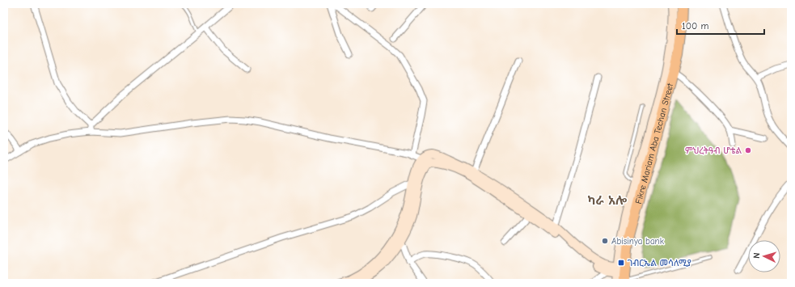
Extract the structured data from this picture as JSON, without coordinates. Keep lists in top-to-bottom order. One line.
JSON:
{"streets":{"main road":["Fikre Mariam Aba Techan Street"]},"districts":["ካራ አሎ"],"places":{"other":["ምህረትዓብ ሆቴል","Abisinya bank"],"transit":["ገብርኤል መሳለሚያ"]},"scale_bar":"100 m","north":"left"}
